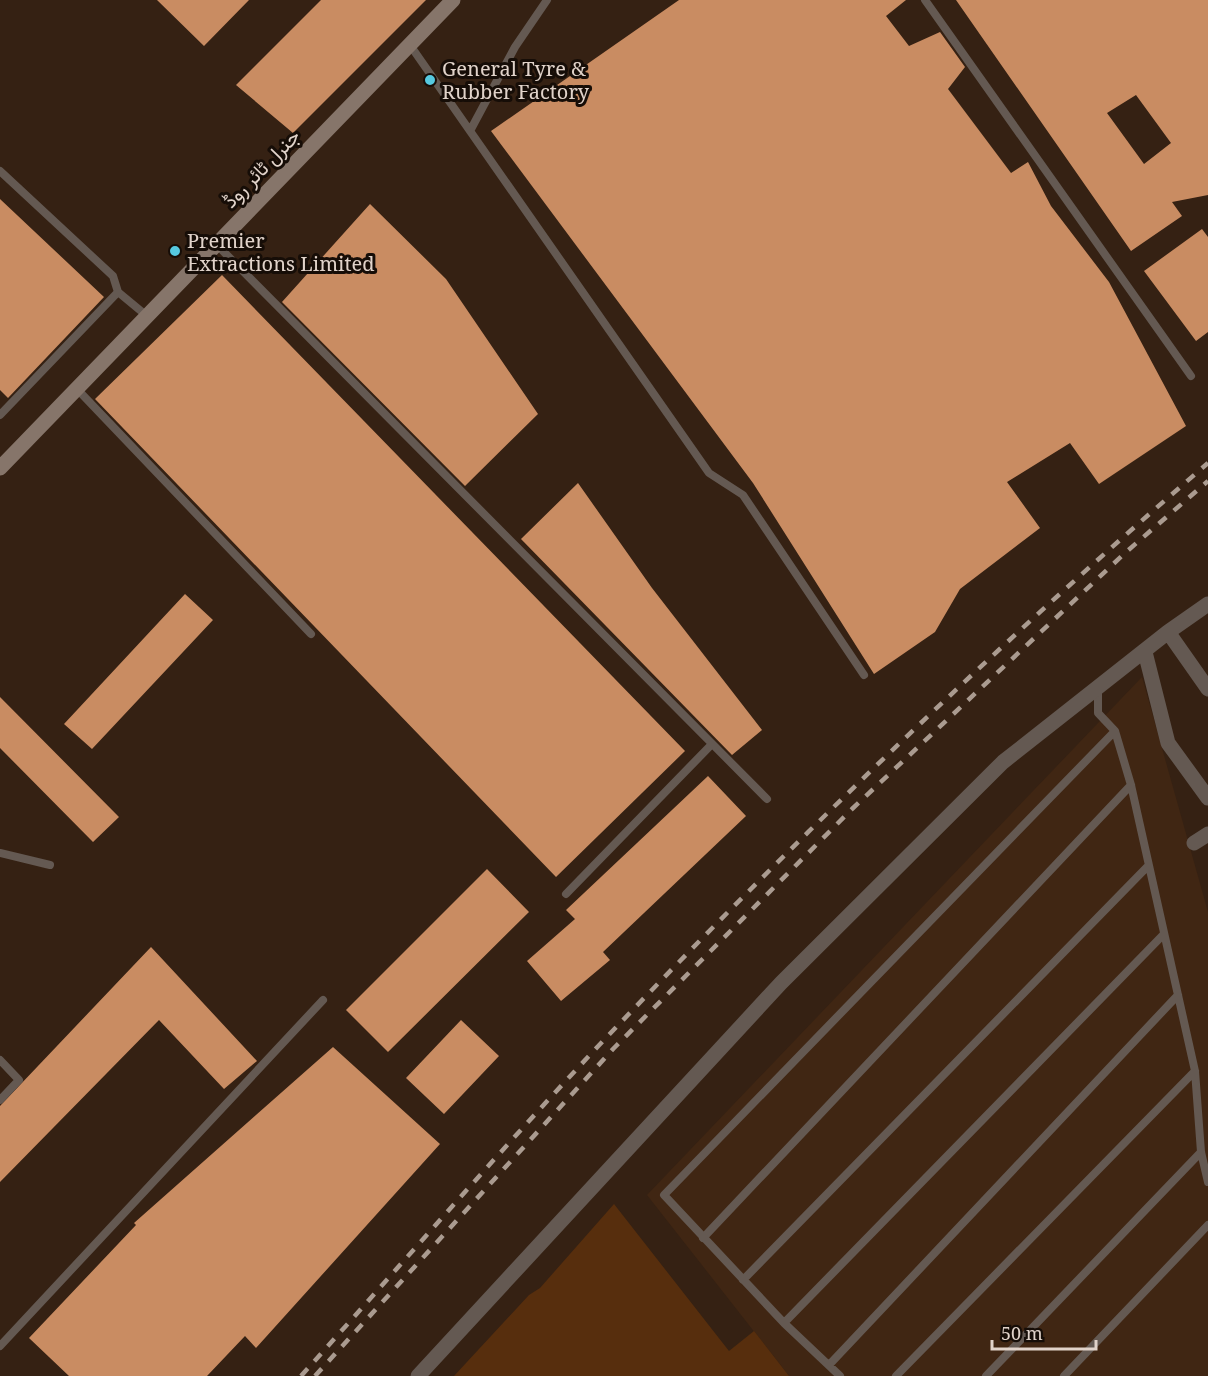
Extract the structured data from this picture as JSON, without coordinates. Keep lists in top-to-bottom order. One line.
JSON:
{"streets":{"street":["جنرل ٹائر روڈ"]},"places":["General Tyre & Rubber Factory","Premier Extractions Limited"],"scale_bar":"50 m"}
